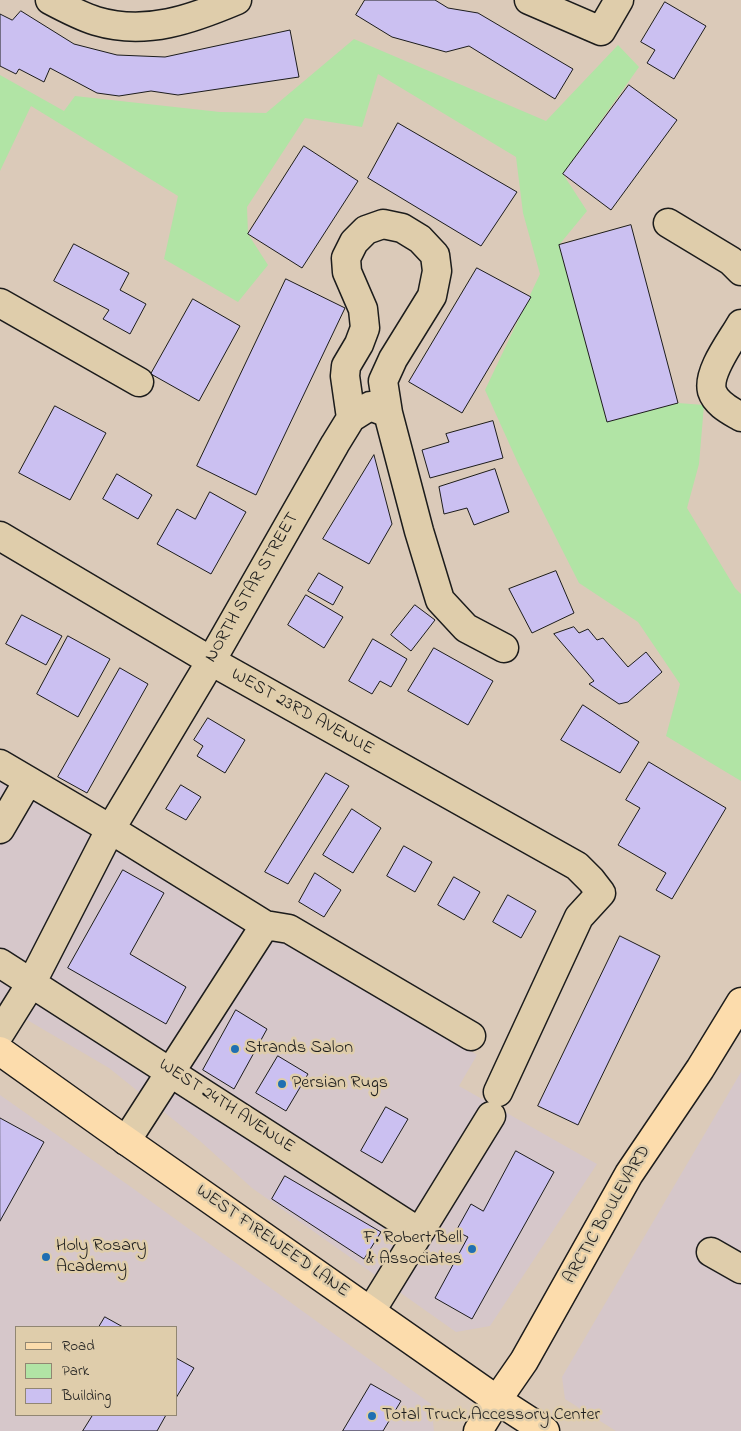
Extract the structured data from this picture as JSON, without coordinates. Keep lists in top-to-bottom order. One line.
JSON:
{"streets":{"main road":["ARCTIC BOULEVARD","WEST FIREWEED LANE"],"street":["NORTH STAR STREET","WEST 23RD AVENUE","WEST 24TH AVENUE"]},"crossings":[["NORTH STAR STREET","WEST 23RD AVENUE"],["NORTH STAR STREET","WEST 24TH AVENUE"],["WEST 23RD AVENUE","WEST 24TH AVENUE"],["ARCTIC BOULEVARD","WEST FIREWEED LANE"]],"places":["Strands Salon","Persian Rugs","F. Robert Bell & Associates","Holy Rosary Academy","Total Truck Accessory Center"],"legend":["Road","Park","Building"]}
